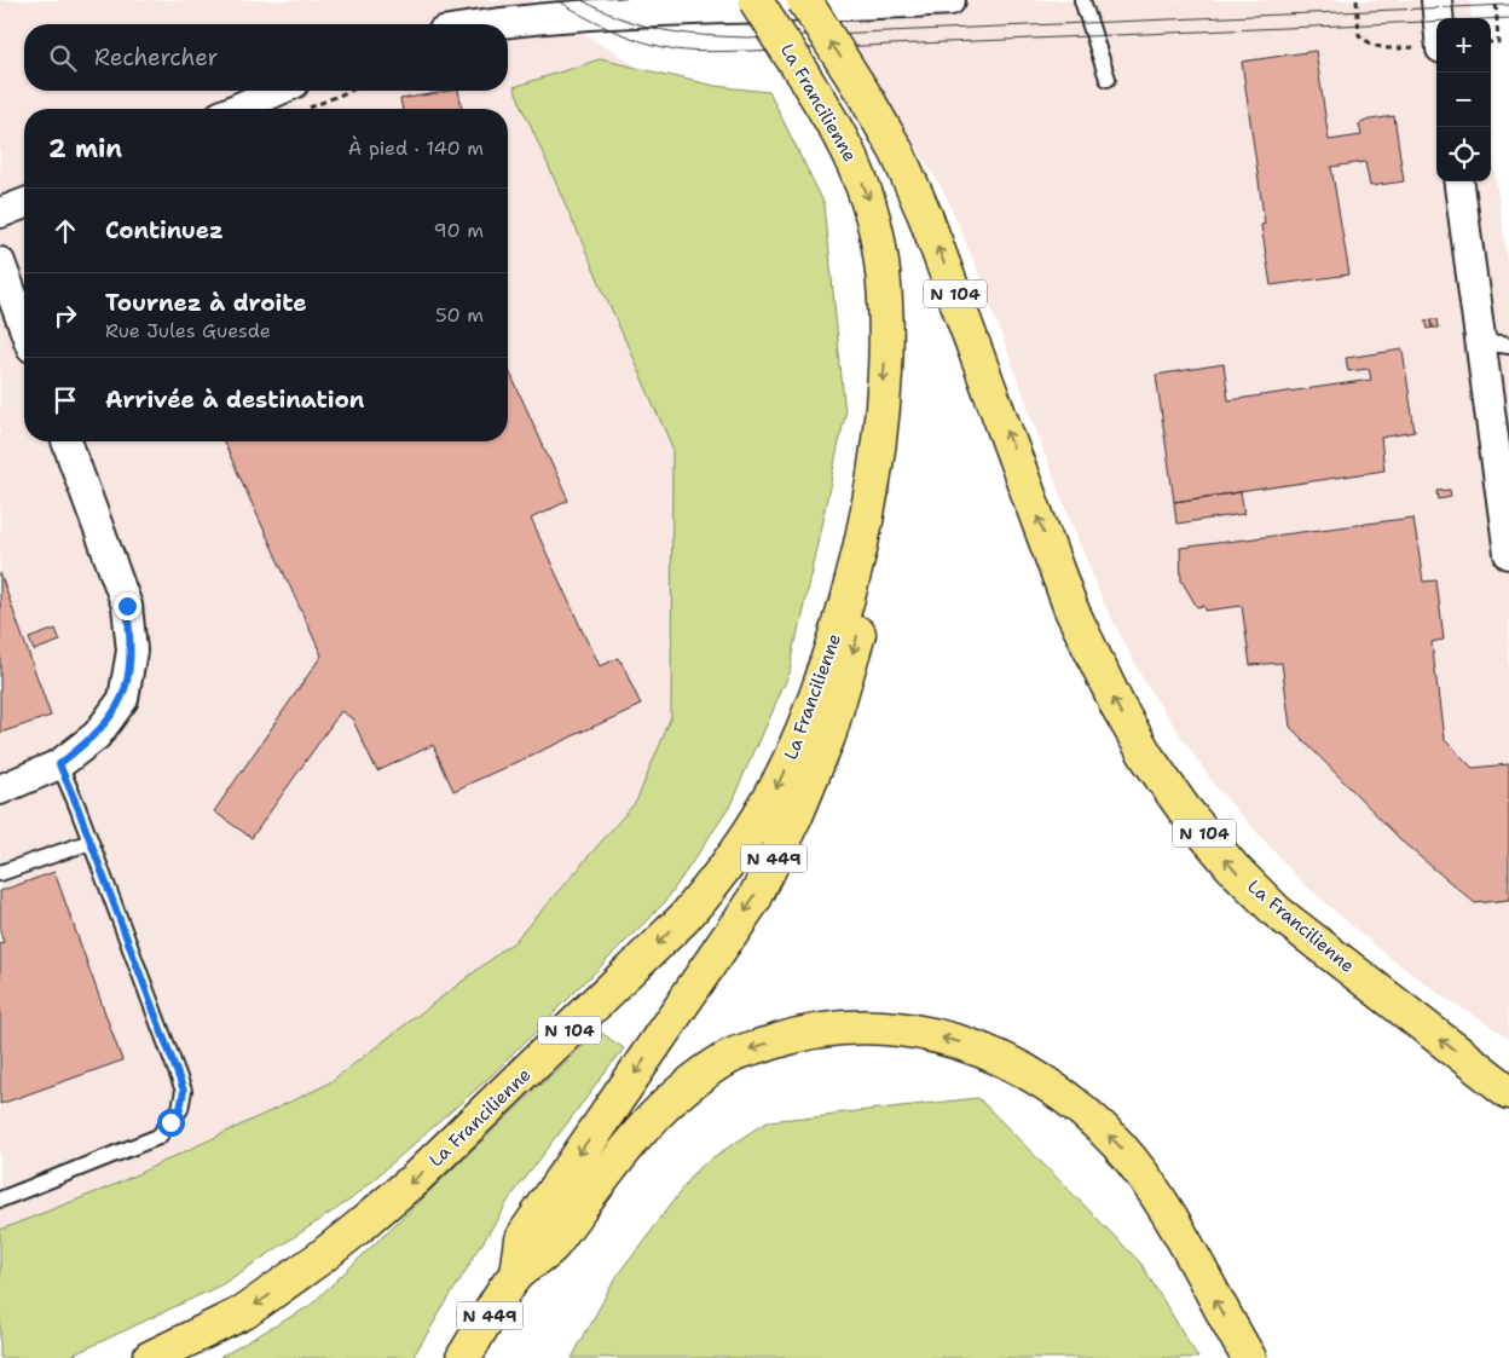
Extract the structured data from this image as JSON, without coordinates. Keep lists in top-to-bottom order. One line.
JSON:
{"streets":{"highway":["La Francilienne","N 104","N 449"]},"crossings":[["La Francilienne","N 449"]],"page":{"map_buttons":["+","−"],"search":"Rechercher","heading":["2 min","À pied · 140 m"],"list":[["Continuez","90 m"],["Tournez à droite","Rue Jules Guesde","50 m"],"Arrivée à destination"]}}
